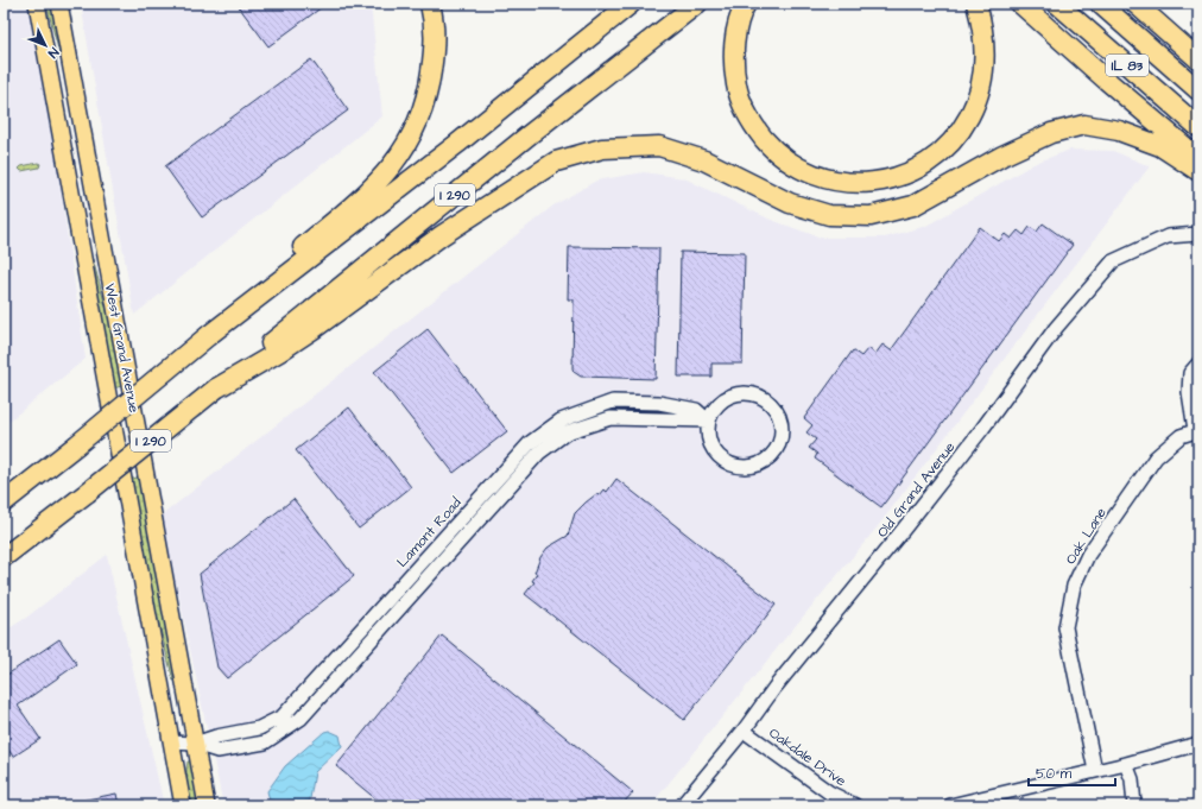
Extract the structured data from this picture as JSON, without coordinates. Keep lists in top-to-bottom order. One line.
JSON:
{"streets":{"highway":["IL 83","I 290"],"main road":["West Grand Avenue"],"street":["Old Grand Avenue","Lamont Road","Oak Lane","Oakdale Drive"]},"crossings":[["West Grand Avenue","Lamont Road"],["Old Grand Avenue","Oakdale Drive"]],"scale_bar":"50 m","north":"bottom right"}
